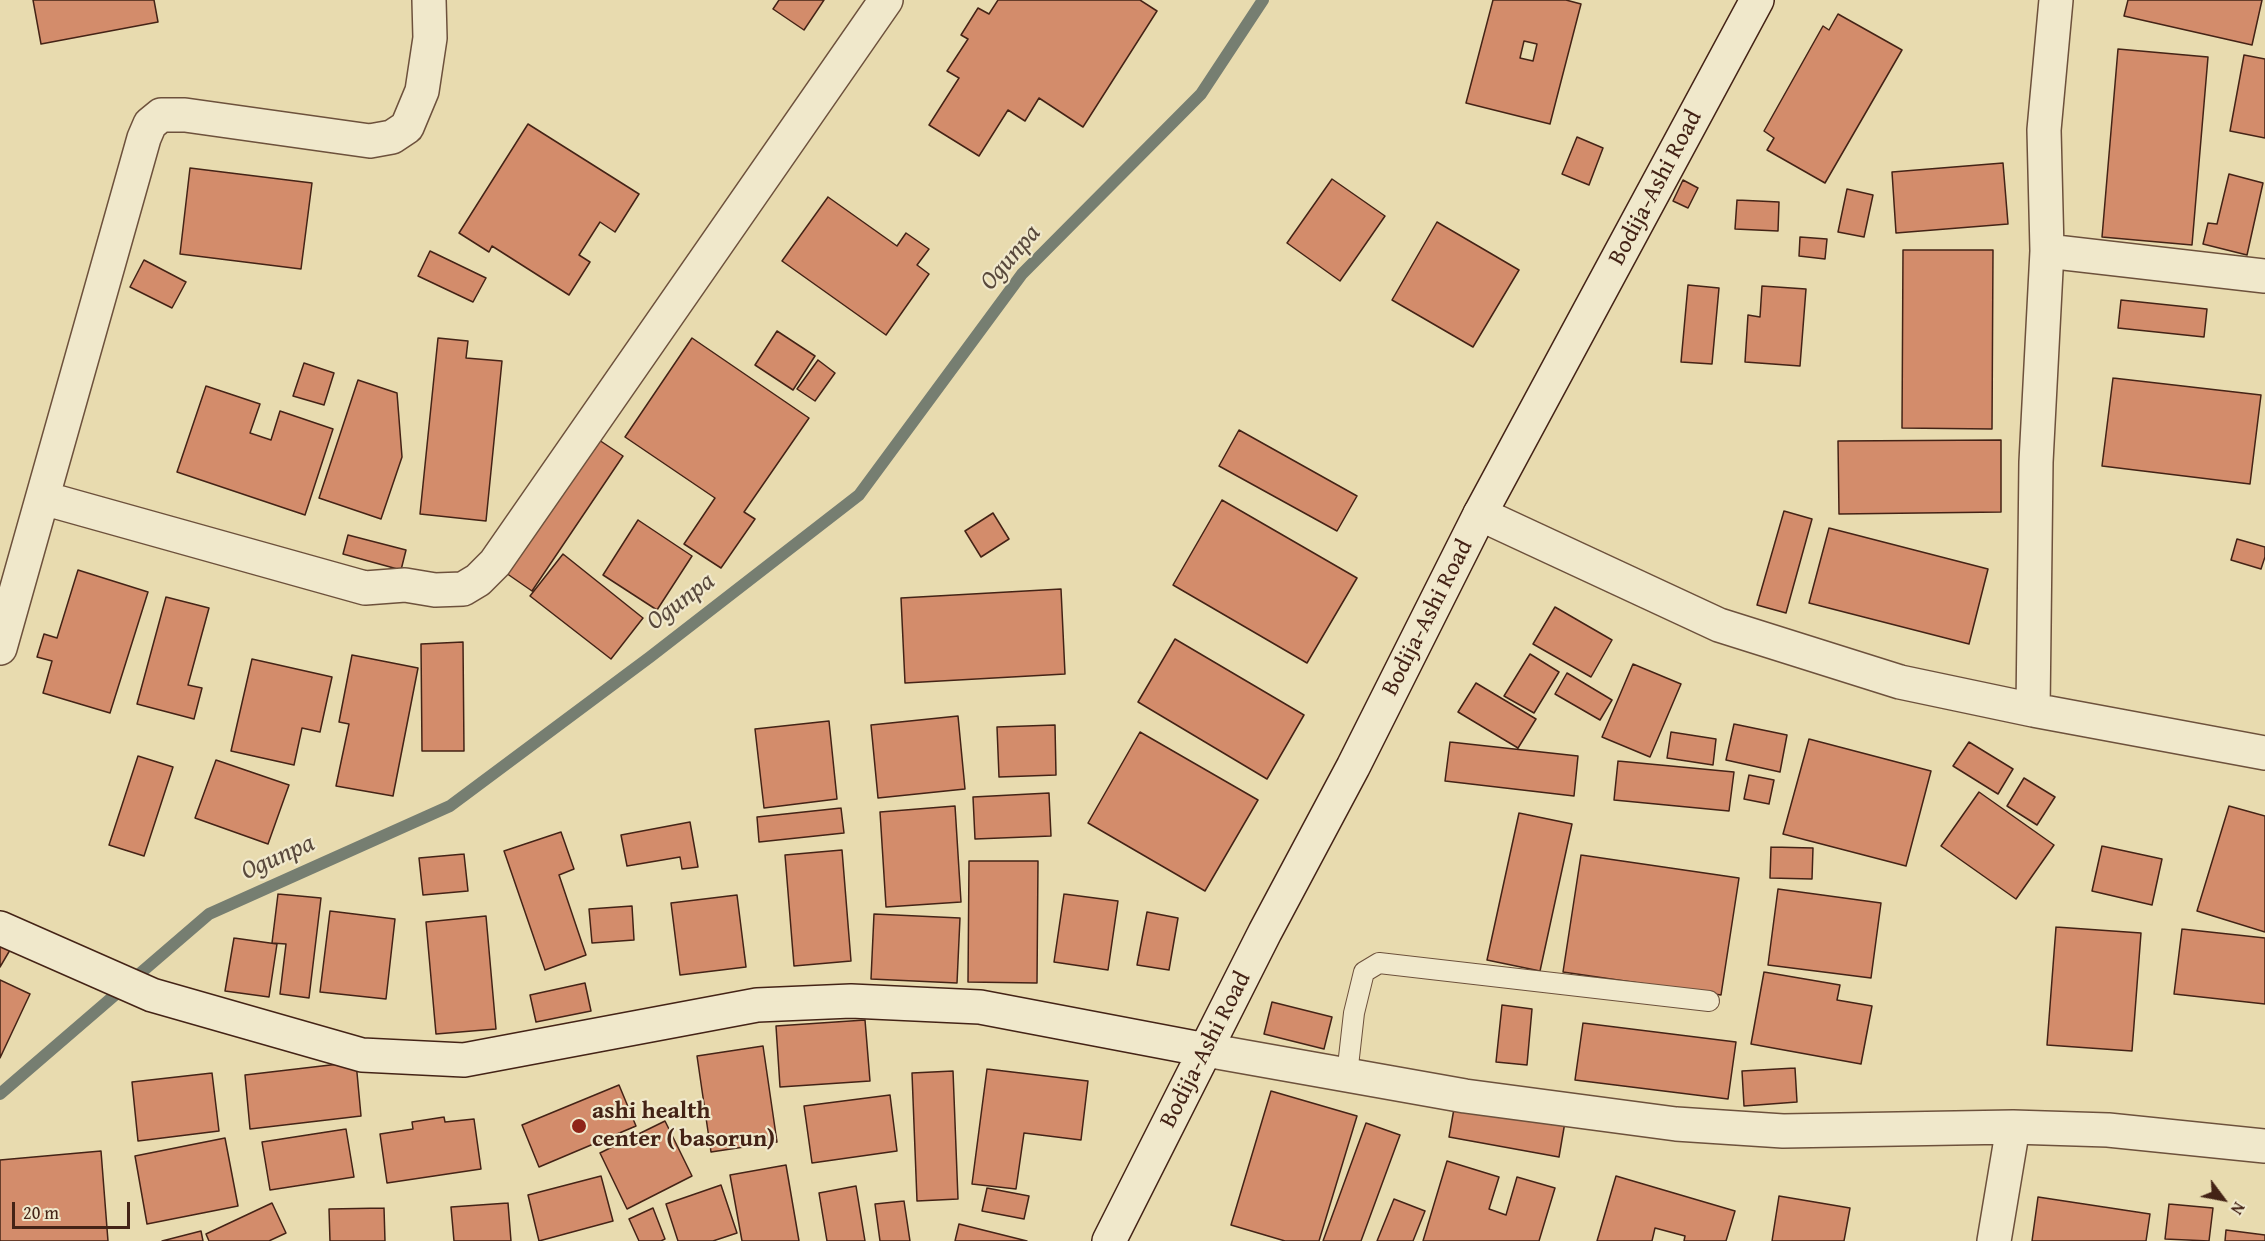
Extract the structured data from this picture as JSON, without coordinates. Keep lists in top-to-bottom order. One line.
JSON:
{"streets":{"street":["Bodija-Ashi Road"]},"water":["Ogunpa"],"places":["ashi health center ( basorun)"],"scale_bar":"20 m","north":"bottom right"}
